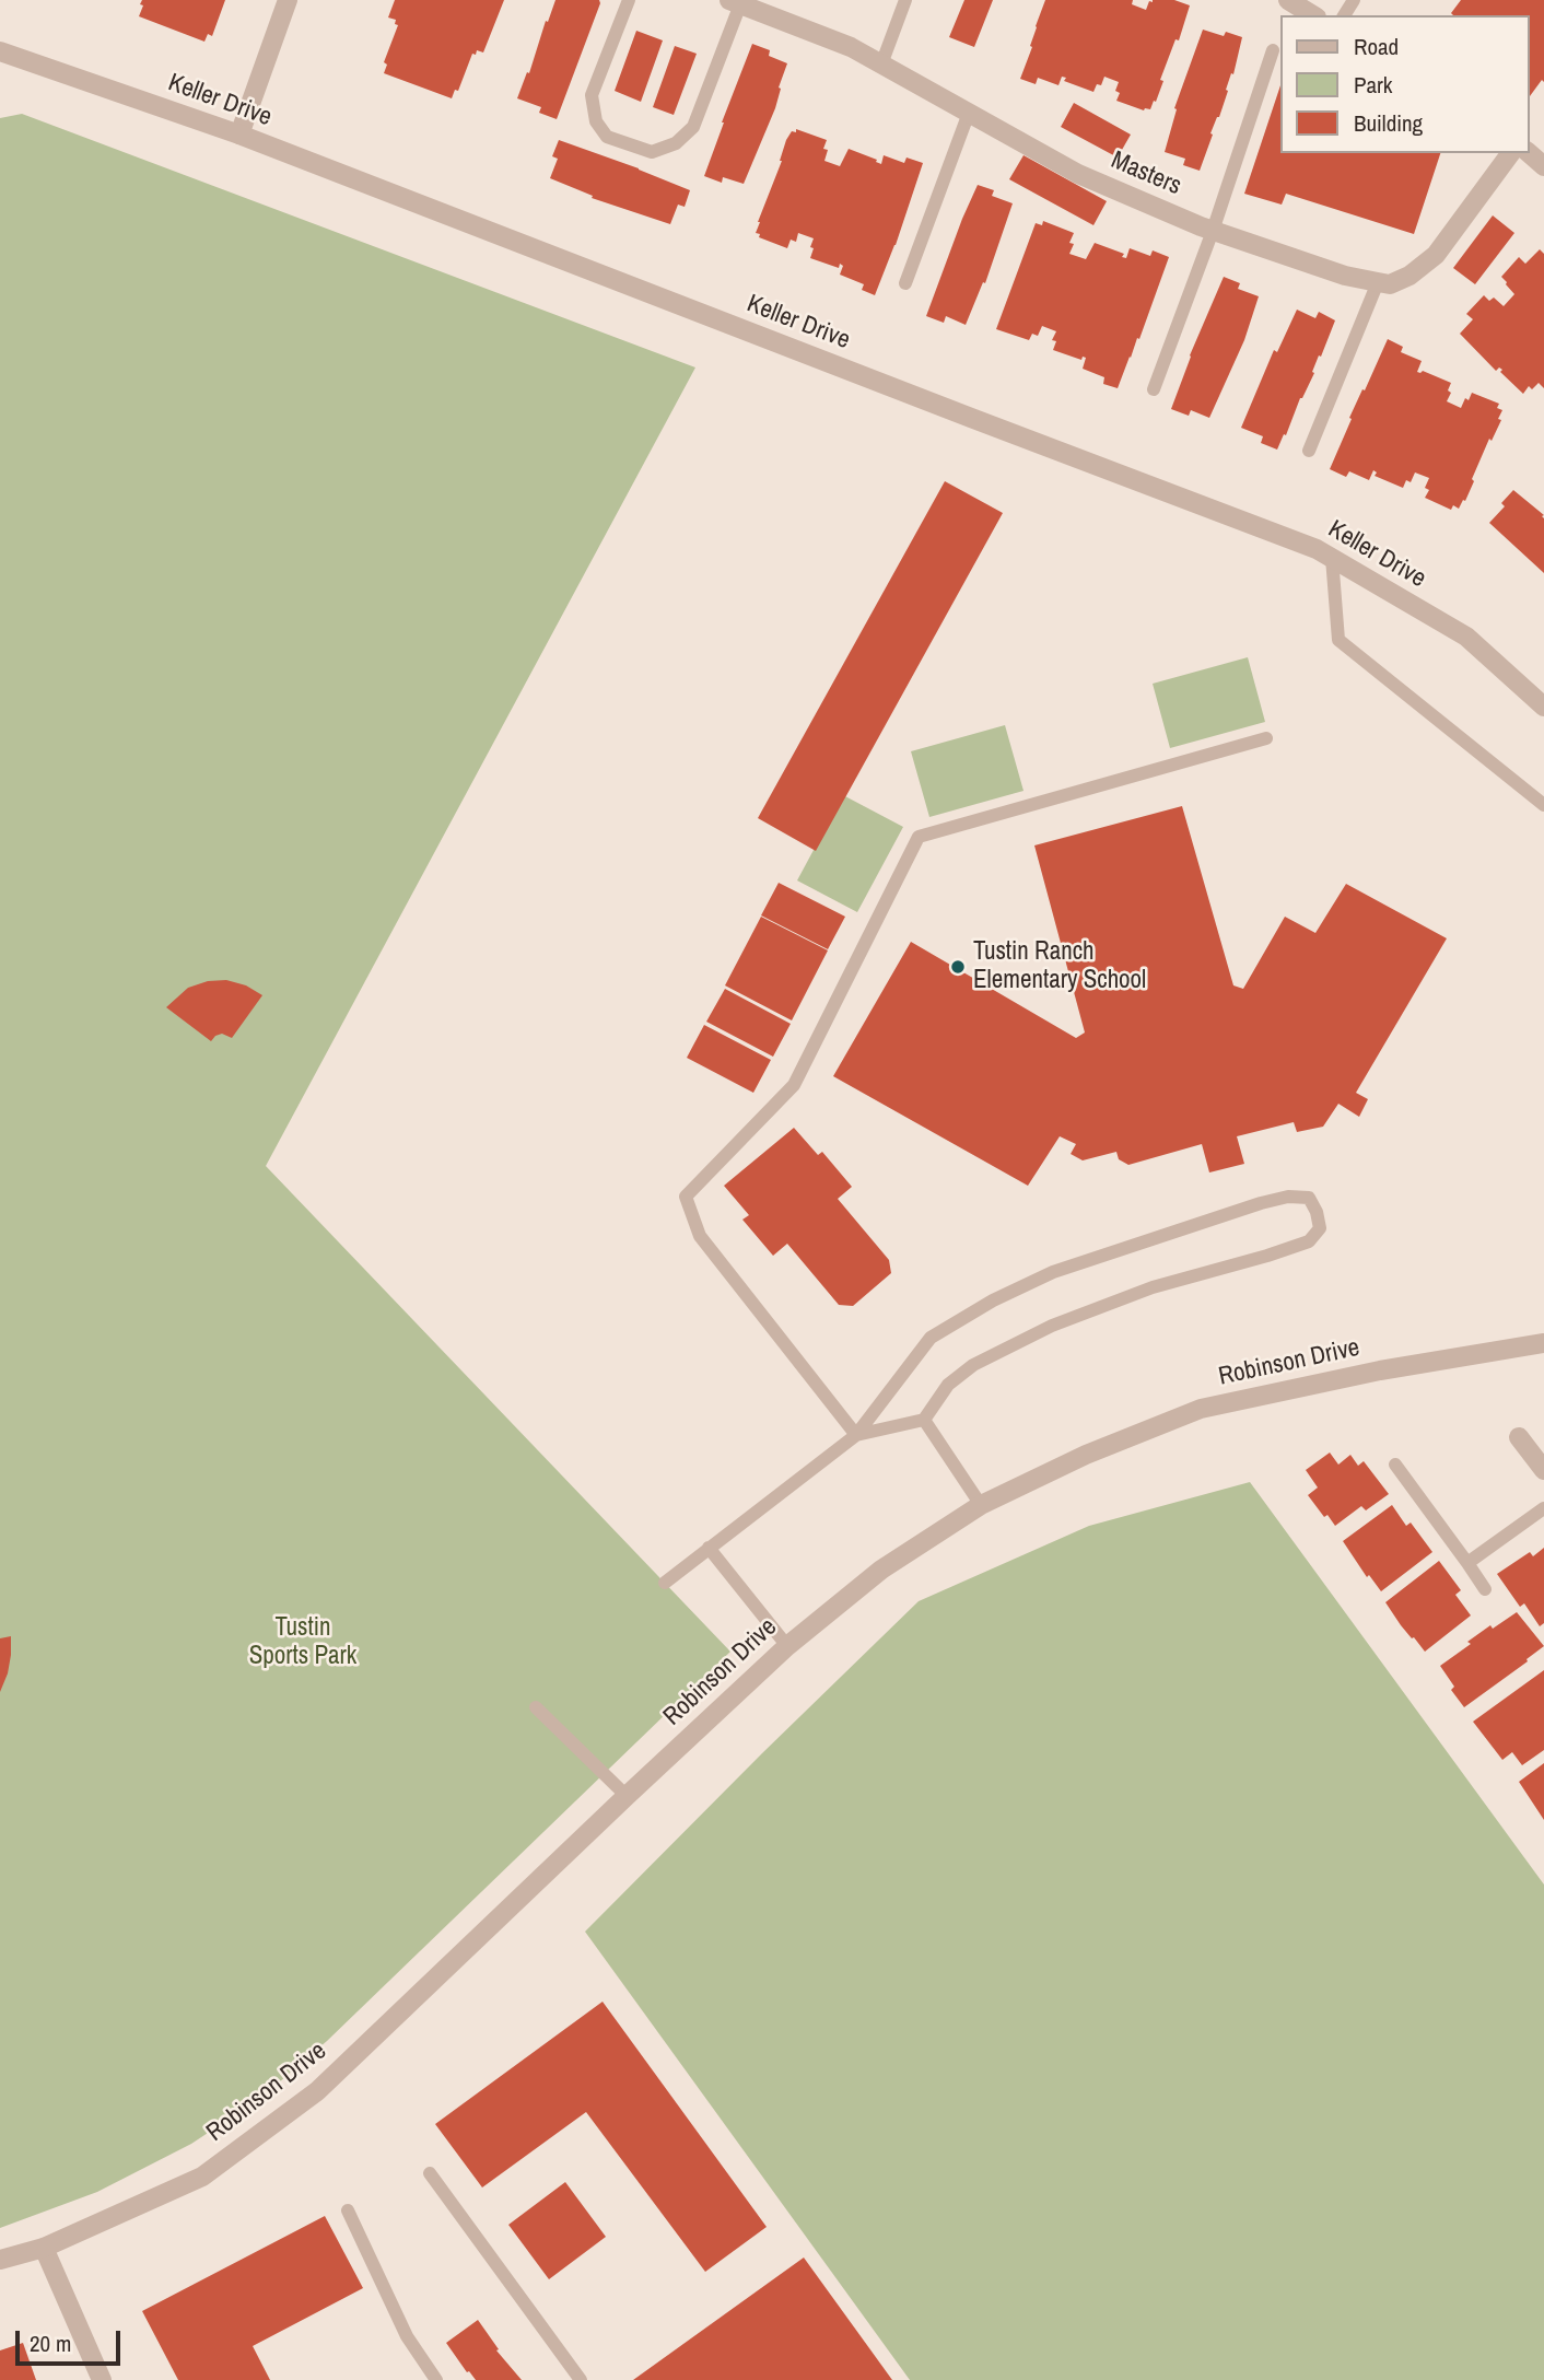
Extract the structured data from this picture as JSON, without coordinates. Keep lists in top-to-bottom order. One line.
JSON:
{"streets":{"street":["Keller Drive","Masters","Robinson Drive"]},"parks":["Tustin Sports Park"],"places":["Tustin Ranch Elementary School"],"legend":["Road","Park","Building"],"scale_bar":"20 m"}
